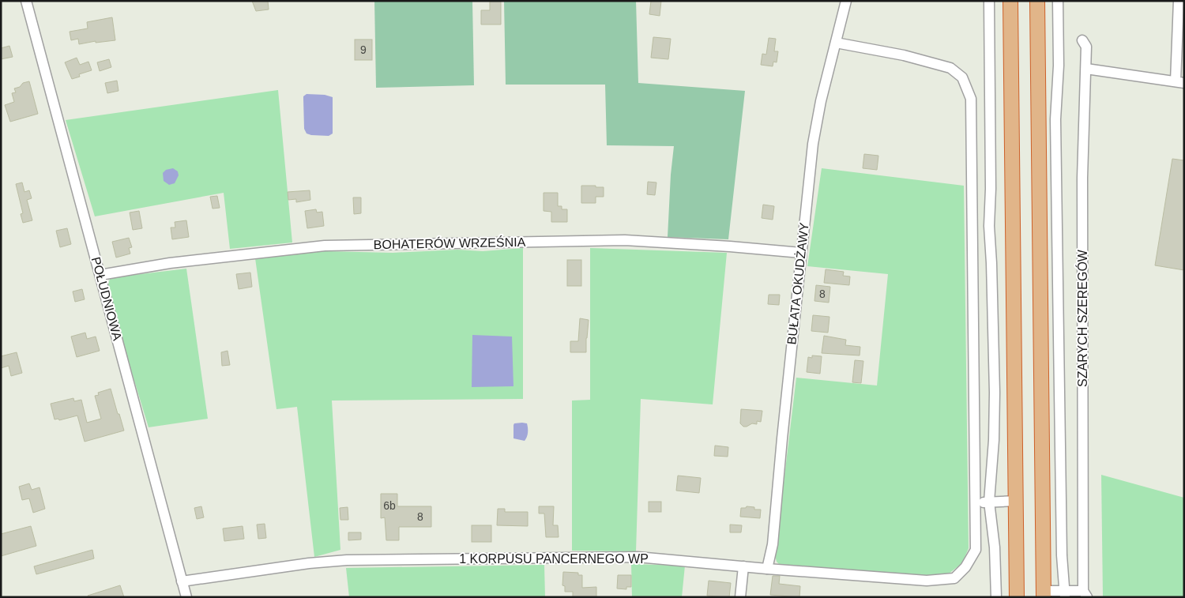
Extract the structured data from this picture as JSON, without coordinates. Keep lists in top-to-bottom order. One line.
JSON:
{"streets":{"street":["BOHATERÓW WRZEŚNIA","BUŁATA OKUDŻAWY","POŁUDNIOWA","SZARYCH SZEREGÓW","1 KORPUSU PANCERNEGO WP"]},"crossings":[["BOHATERÓW WRZEŚNIA","BUŁATA OKUDŻAWY"],["BOHATERÓW WRZEŚNIA","POŁUDNIOWA"],["BUŁATA OKUDŻAWY","1 KORPUSU PANCERNEGO WP"],["POŁUDNIOWA","1 KORPUSU PANCERNEGO WP"]],"house_numbers":["9","8","6b","8"]}
